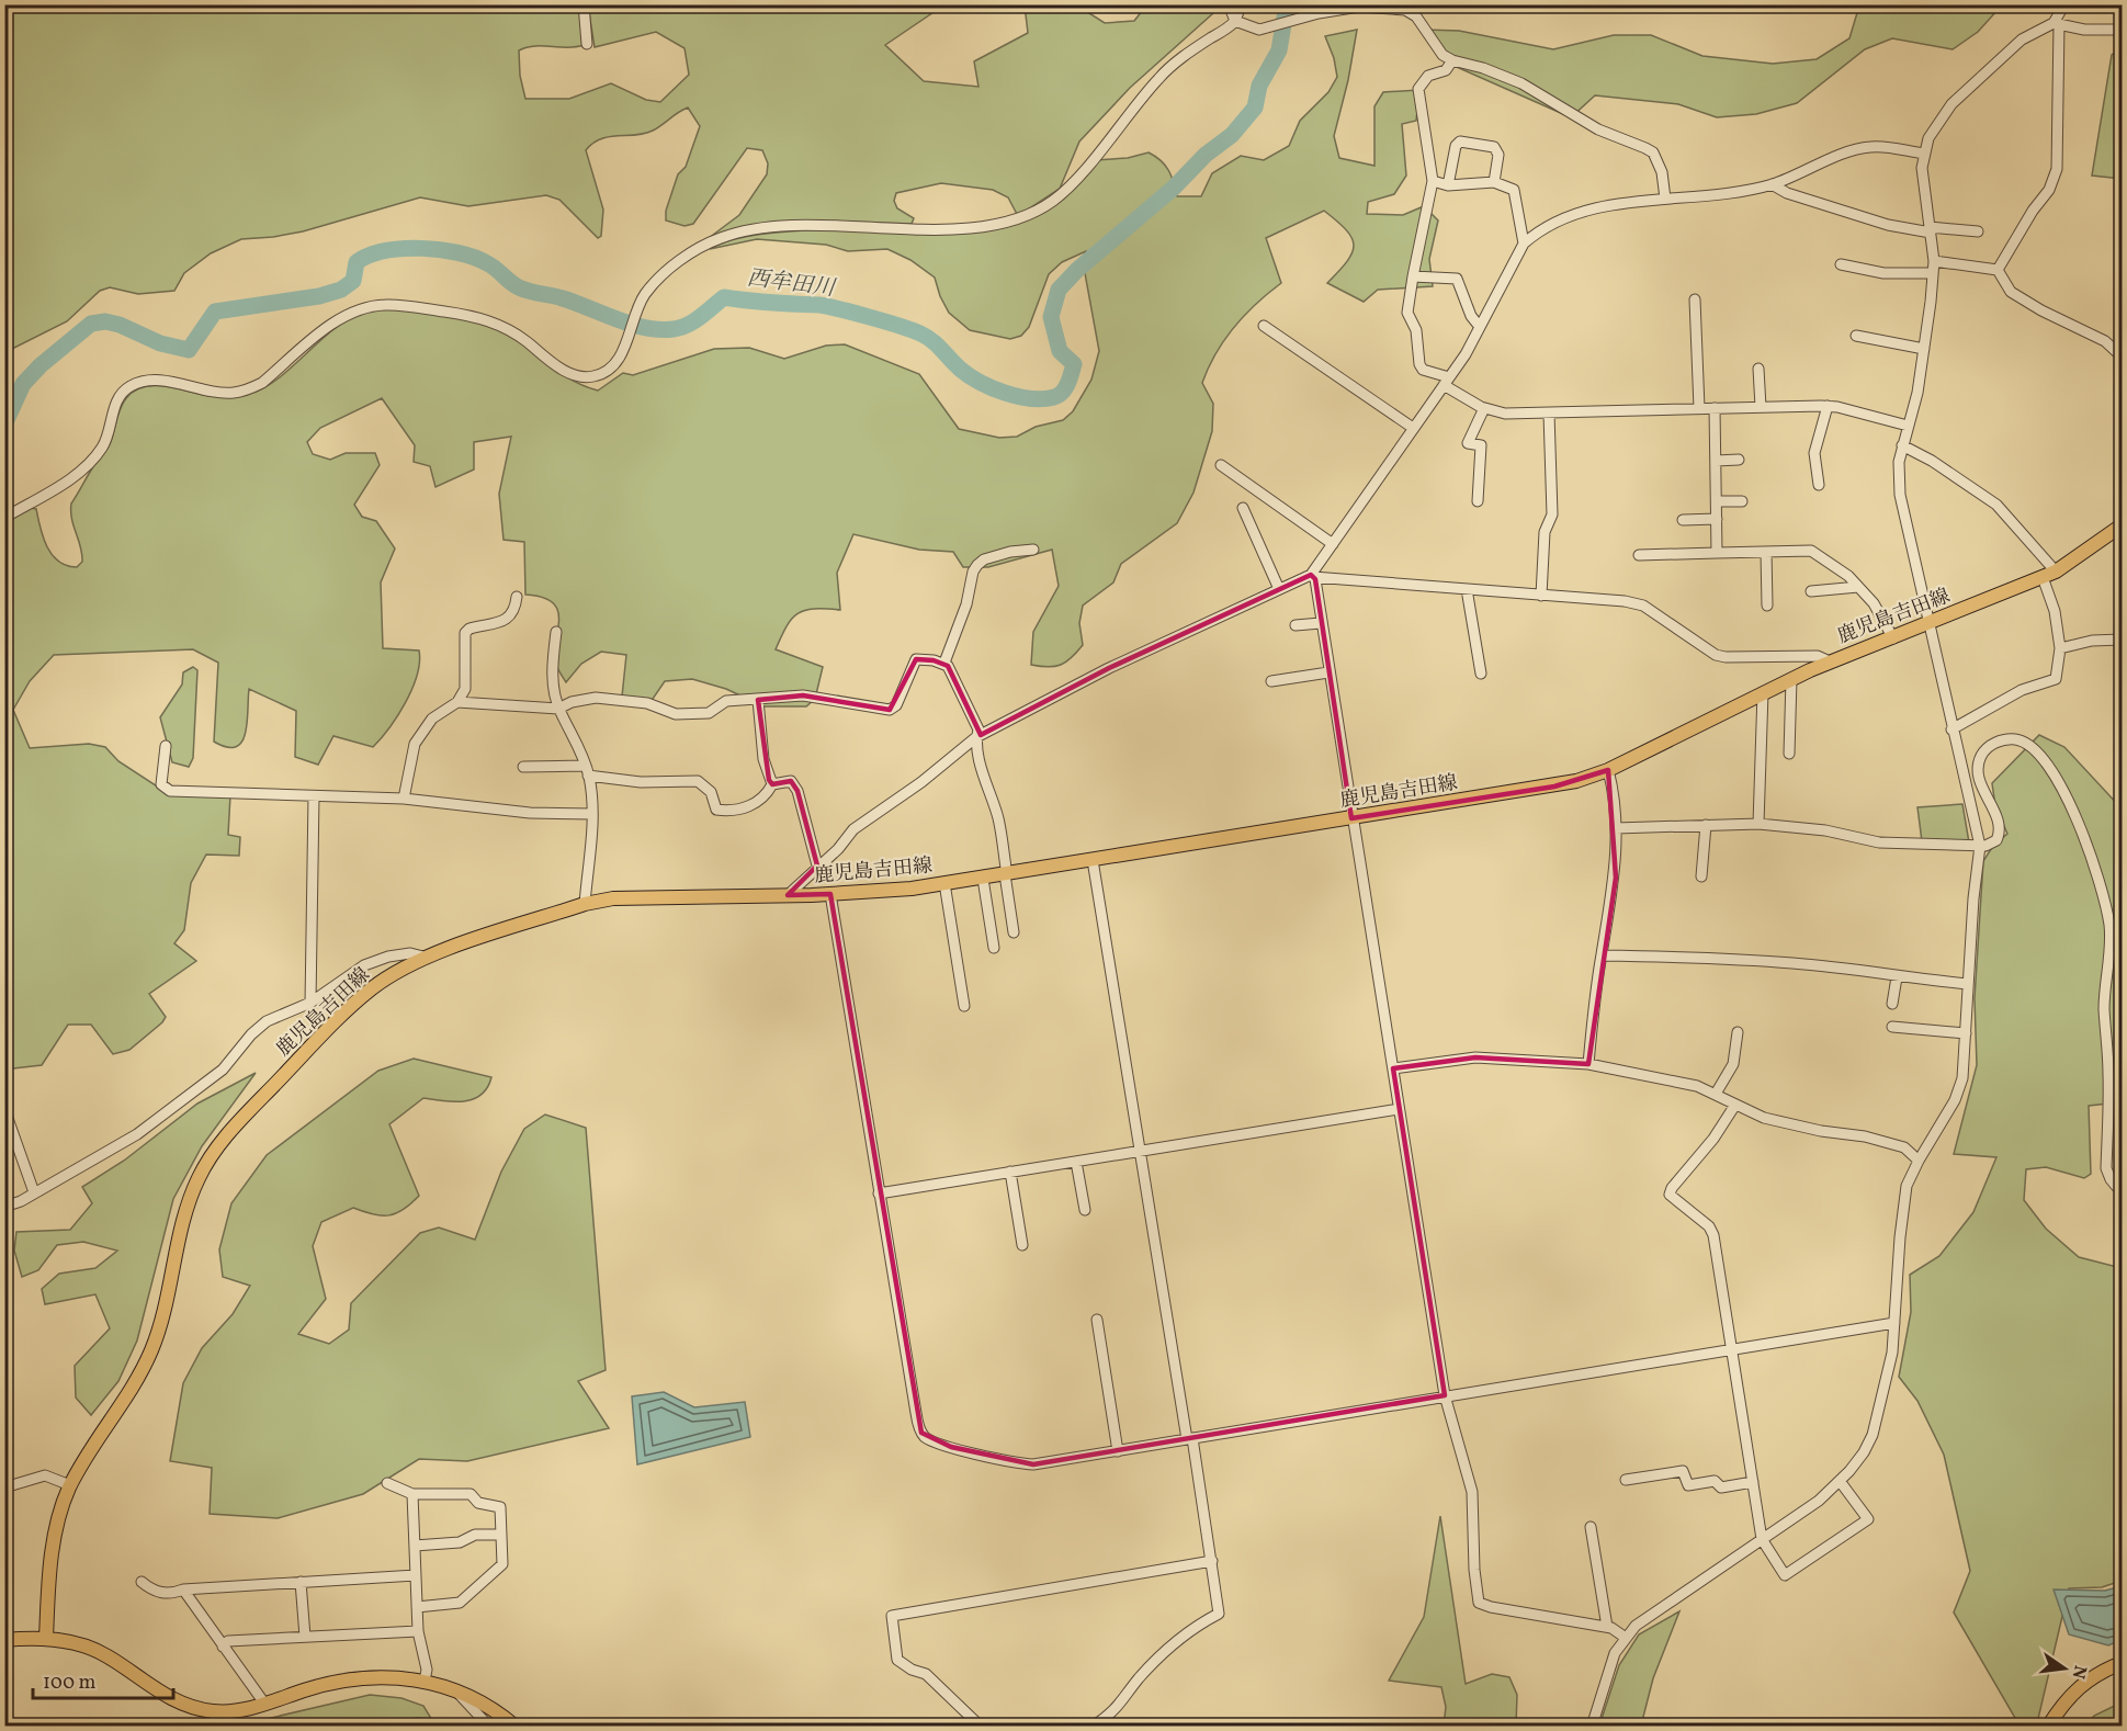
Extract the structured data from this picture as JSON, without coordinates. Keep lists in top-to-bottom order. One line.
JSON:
{"streets":{"main road":["鹿児島吉田線"]},"water":["西牟田川"],"scale_bar":"100 m","north":"right"}
